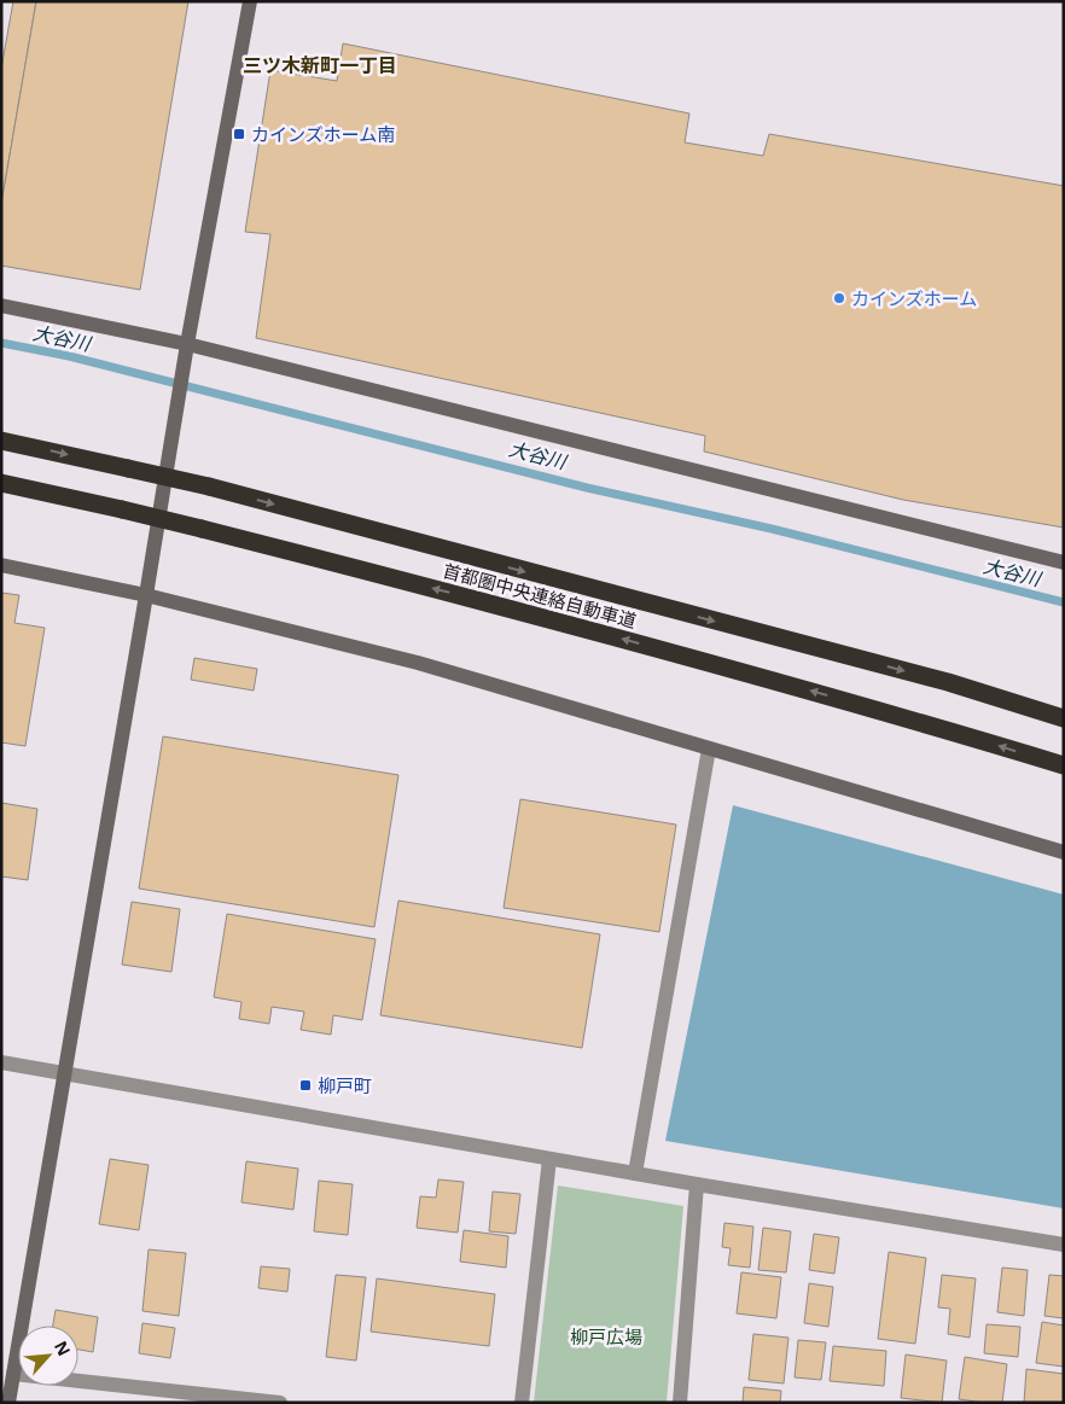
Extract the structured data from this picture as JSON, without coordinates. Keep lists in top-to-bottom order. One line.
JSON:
{"streets":{"highway":["首都圏中央連絡自動車道"]},"districts":["三ツ木新町一丁目"],"water":["大谷川"],"parks":["柳戸広場"],"places":{"transit":["カインズホーム南","柳戸町"],"other":["カインズホーム"]},"north":"top right"}
